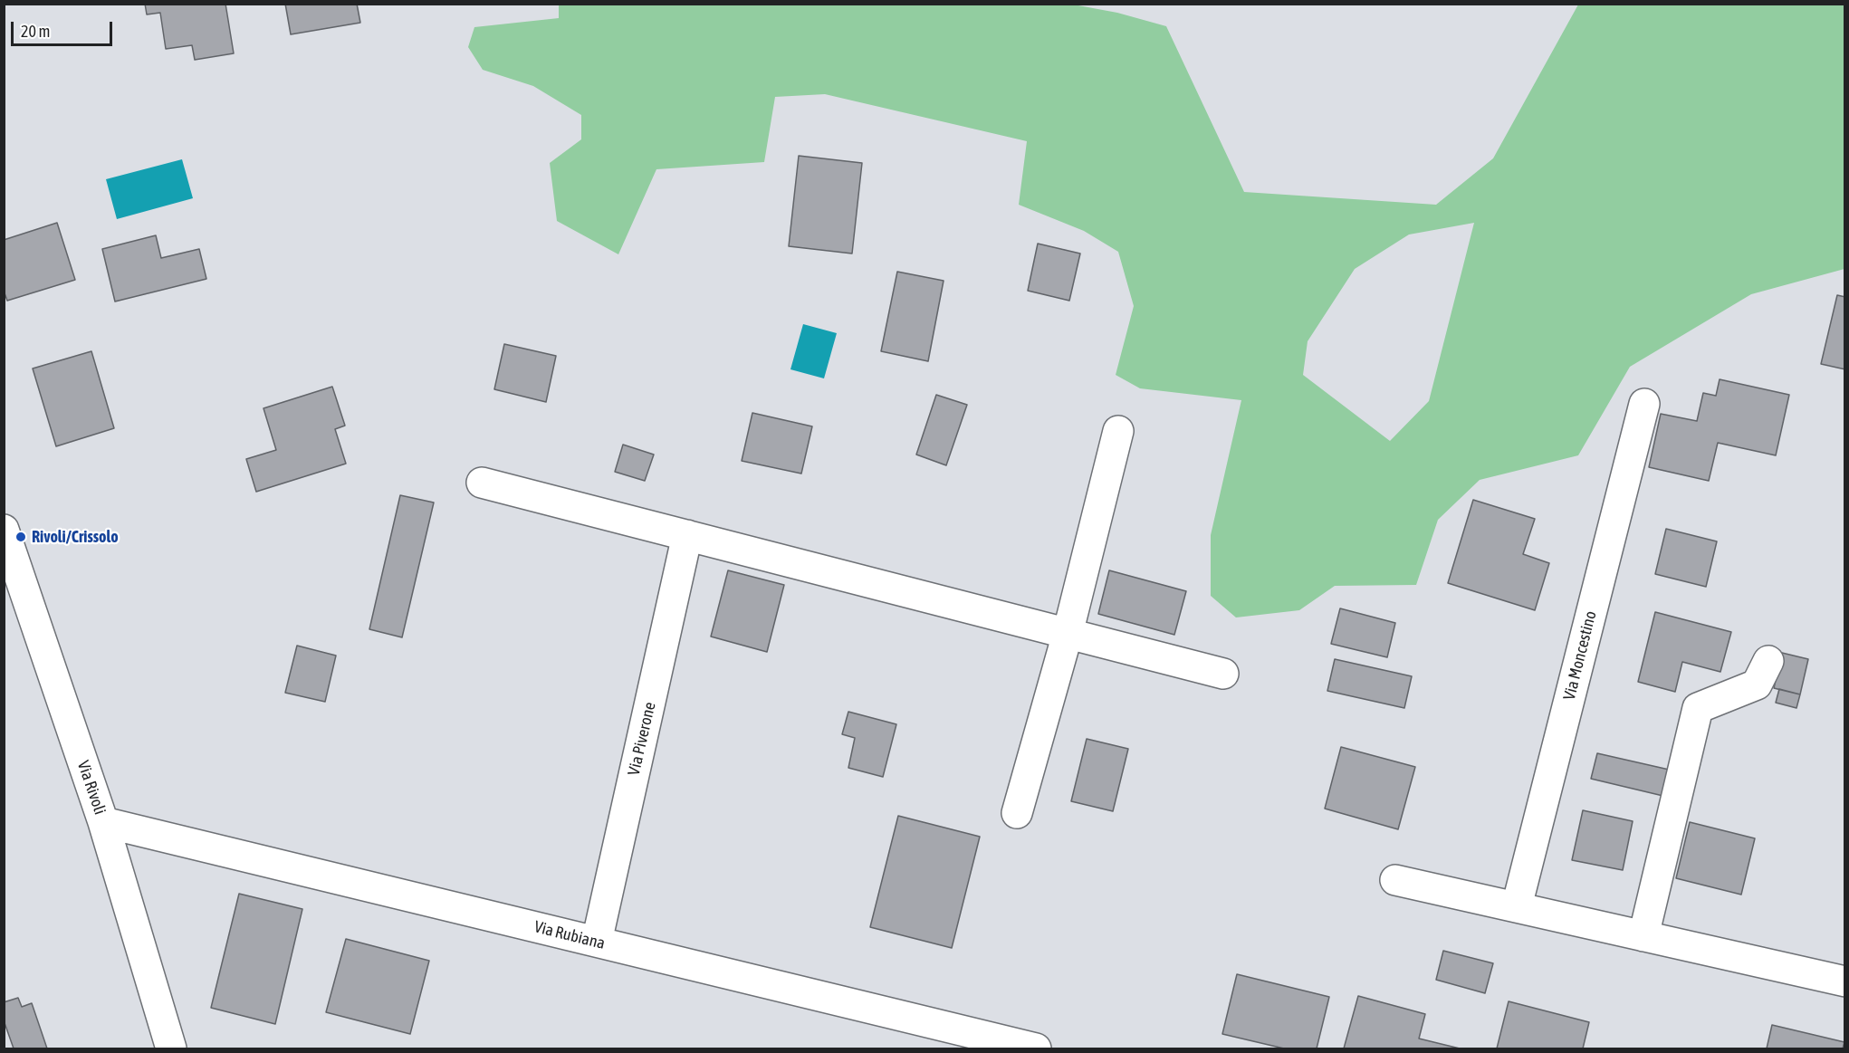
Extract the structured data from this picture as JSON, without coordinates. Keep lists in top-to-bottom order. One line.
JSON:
{"streets":{"street":["Via Moncestino","Via Piverone","Via Rivoli","Via Rubiana"]},"crossings":[["Via Piverone","Via Rubiana"],["Via Rivoli","Via Rubiana"]],"places":["Rivoli/Crissolo"],"scale_bar":"20 m"}
